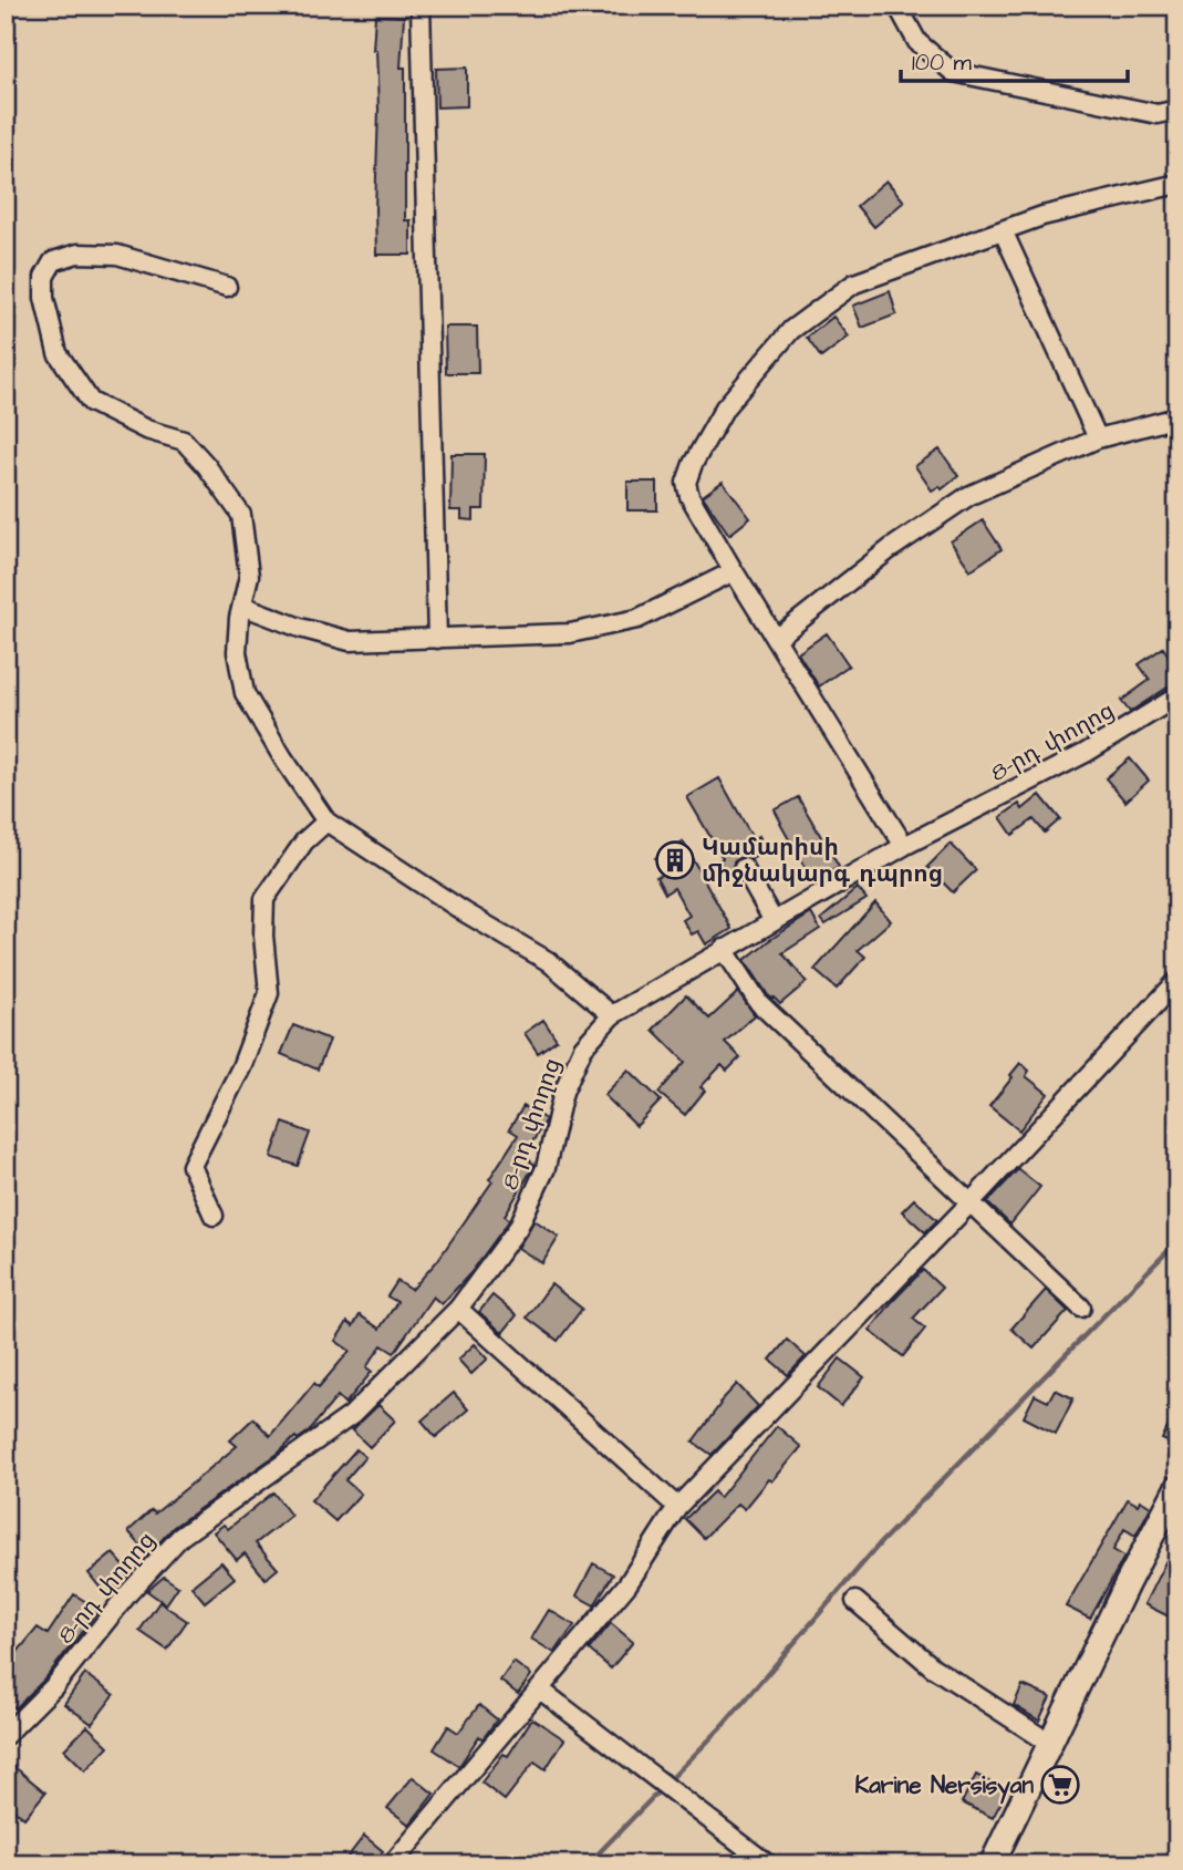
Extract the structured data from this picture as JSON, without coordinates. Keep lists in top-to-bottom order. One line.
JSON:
{"streets":{"street":["8-րդ փողոց"]},"places":{"building":["Կամարիսի միջնակարգ դպրոց"],"supermarket":["Karine Nersisyan"]},"scale_bar":"100 m"}
